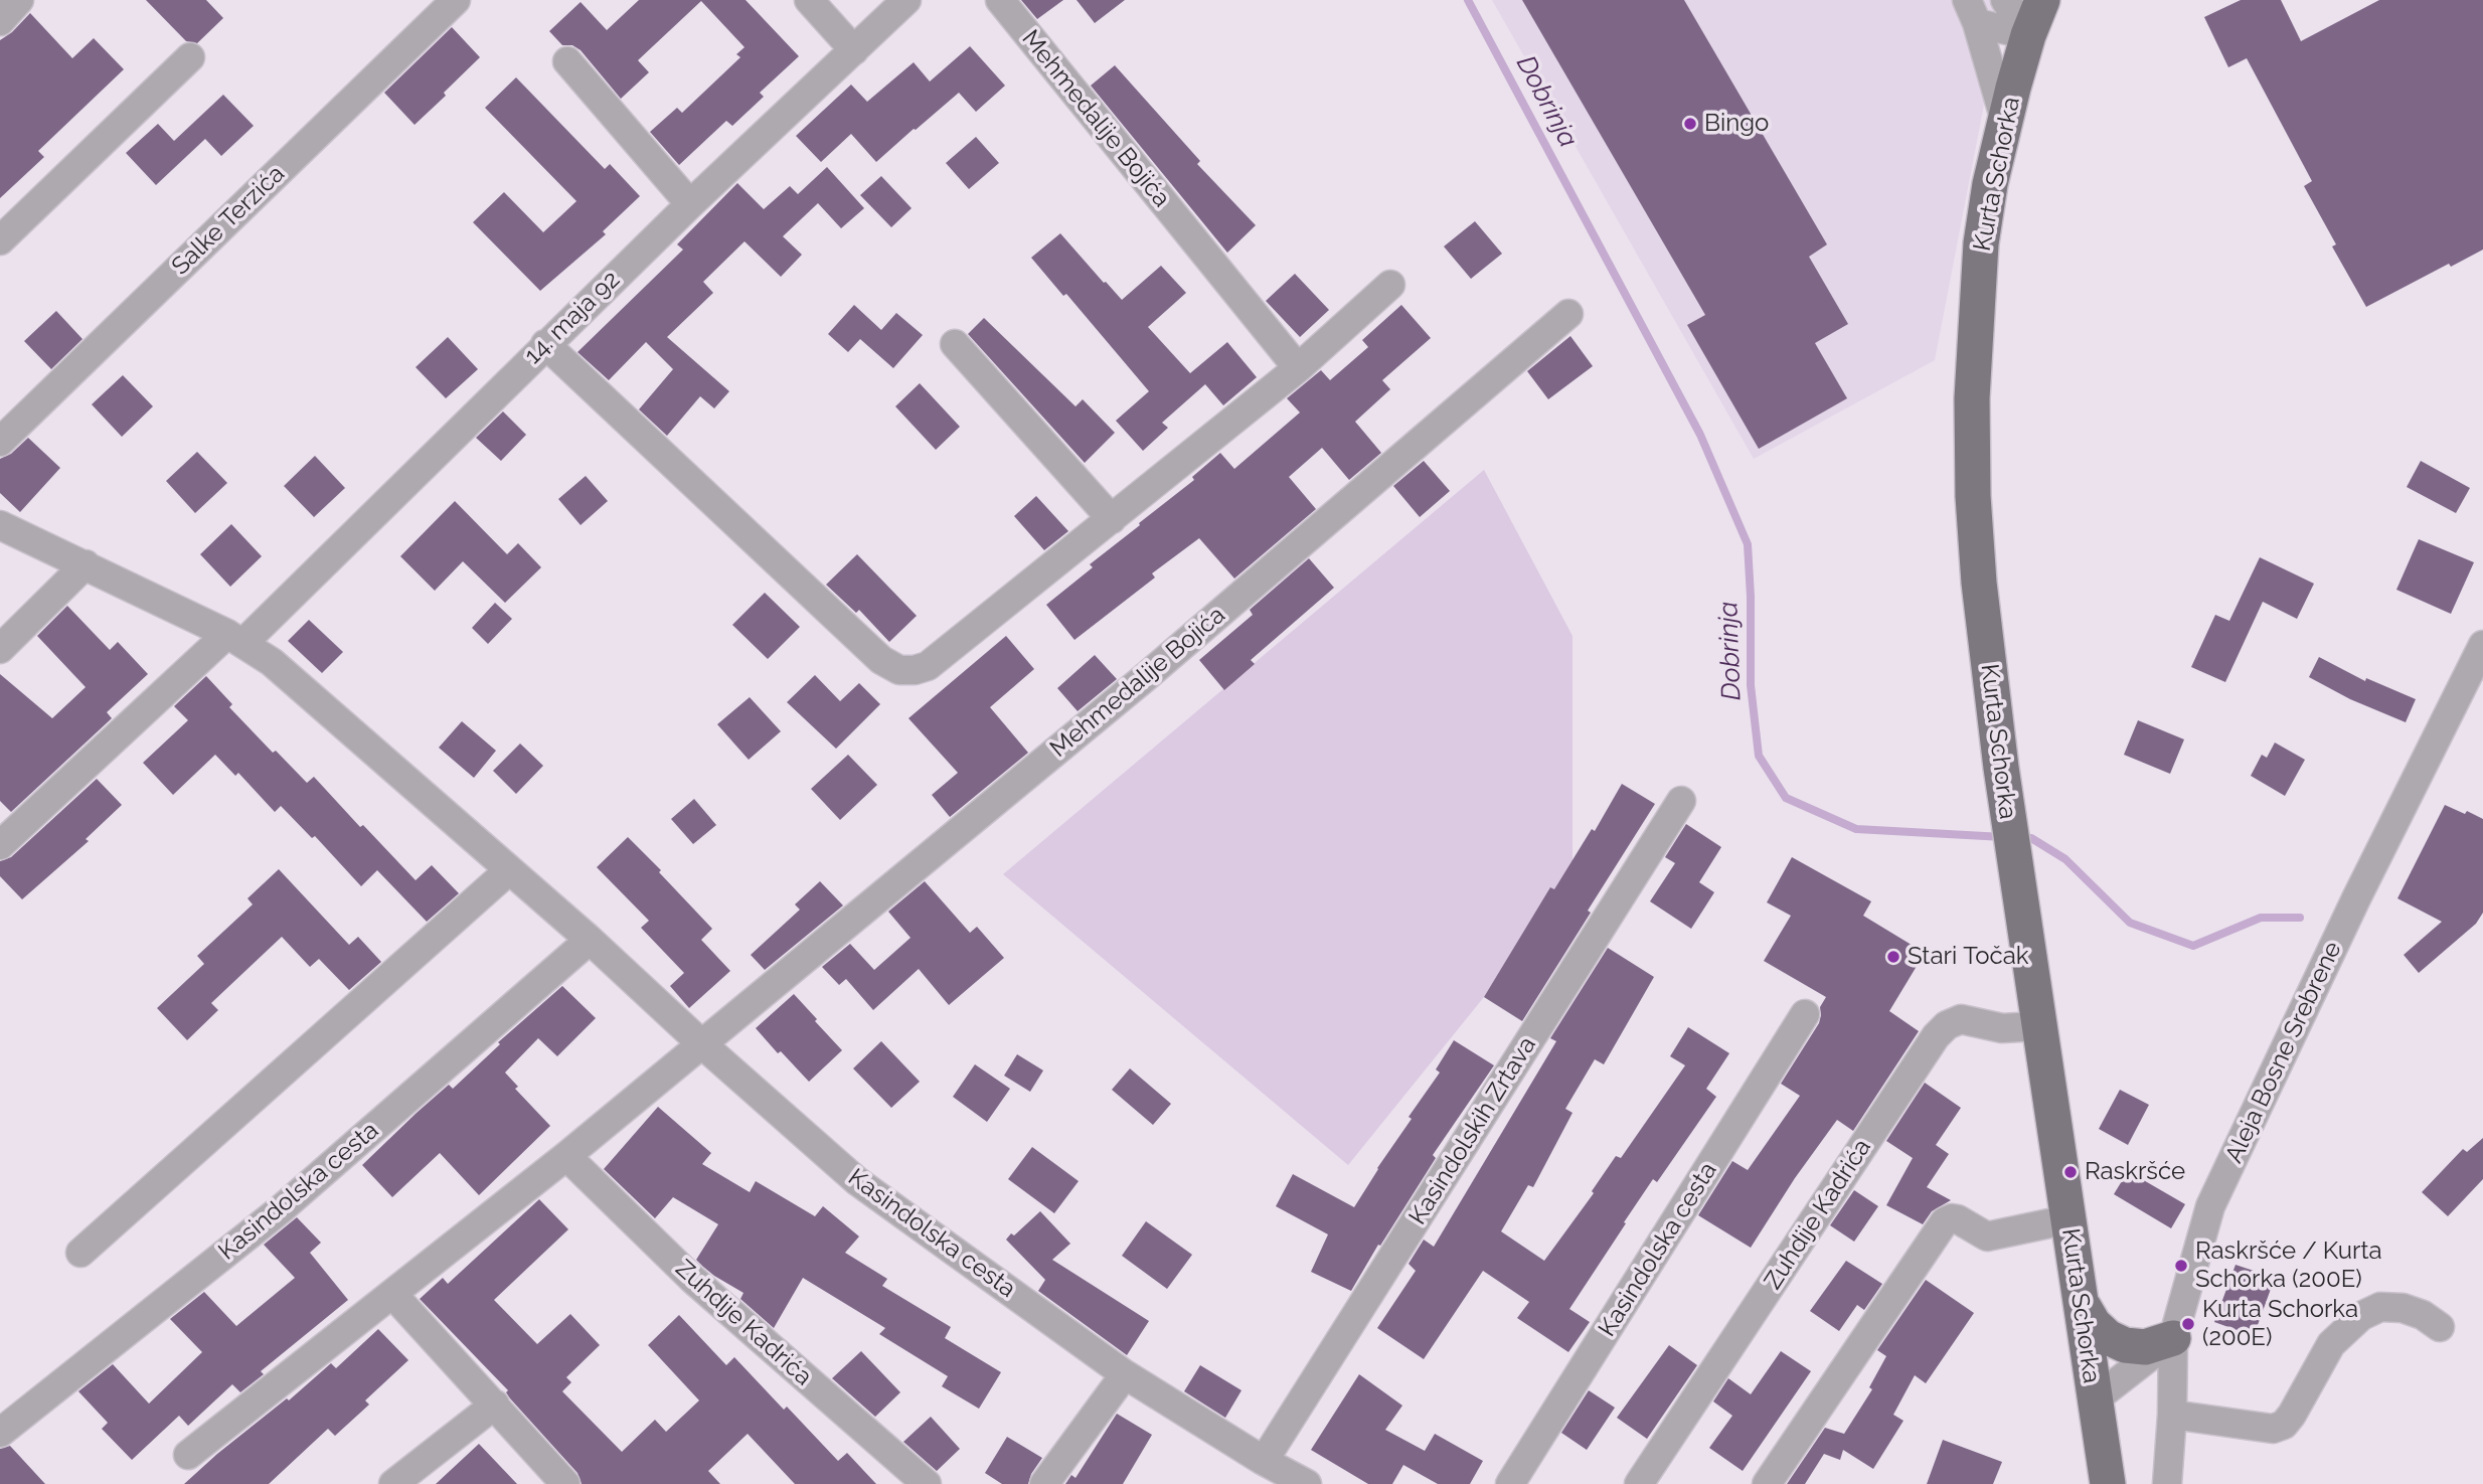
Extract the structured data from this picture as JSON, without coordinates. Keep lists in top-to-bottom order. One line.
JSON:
{"streets":{"main road":["Kurta Schorka"],"street":["Mehmedalije Bojića","Salke Terzića","14. maja 92","Aleja Bosne Srebrene","Kasindolskih Zrtava","Kasindolska cesta","Zuhdije Kadrića"]},"crossings":[["Mehmedalije Bojića","Kasindolska cesta"],["Kurta Schorka","Zuhdije Kadrića"],["14. maja 92","Kasindolska cesta"],["Kasindolskih Zrtava","Kasindolska cesta"]],"water":["Dobrinja"],"places":["Bingo","Stari Točak","Raskršće","Raskršće / Kurta Schorka (200E)","Kurta Schorka (200E)"]}
